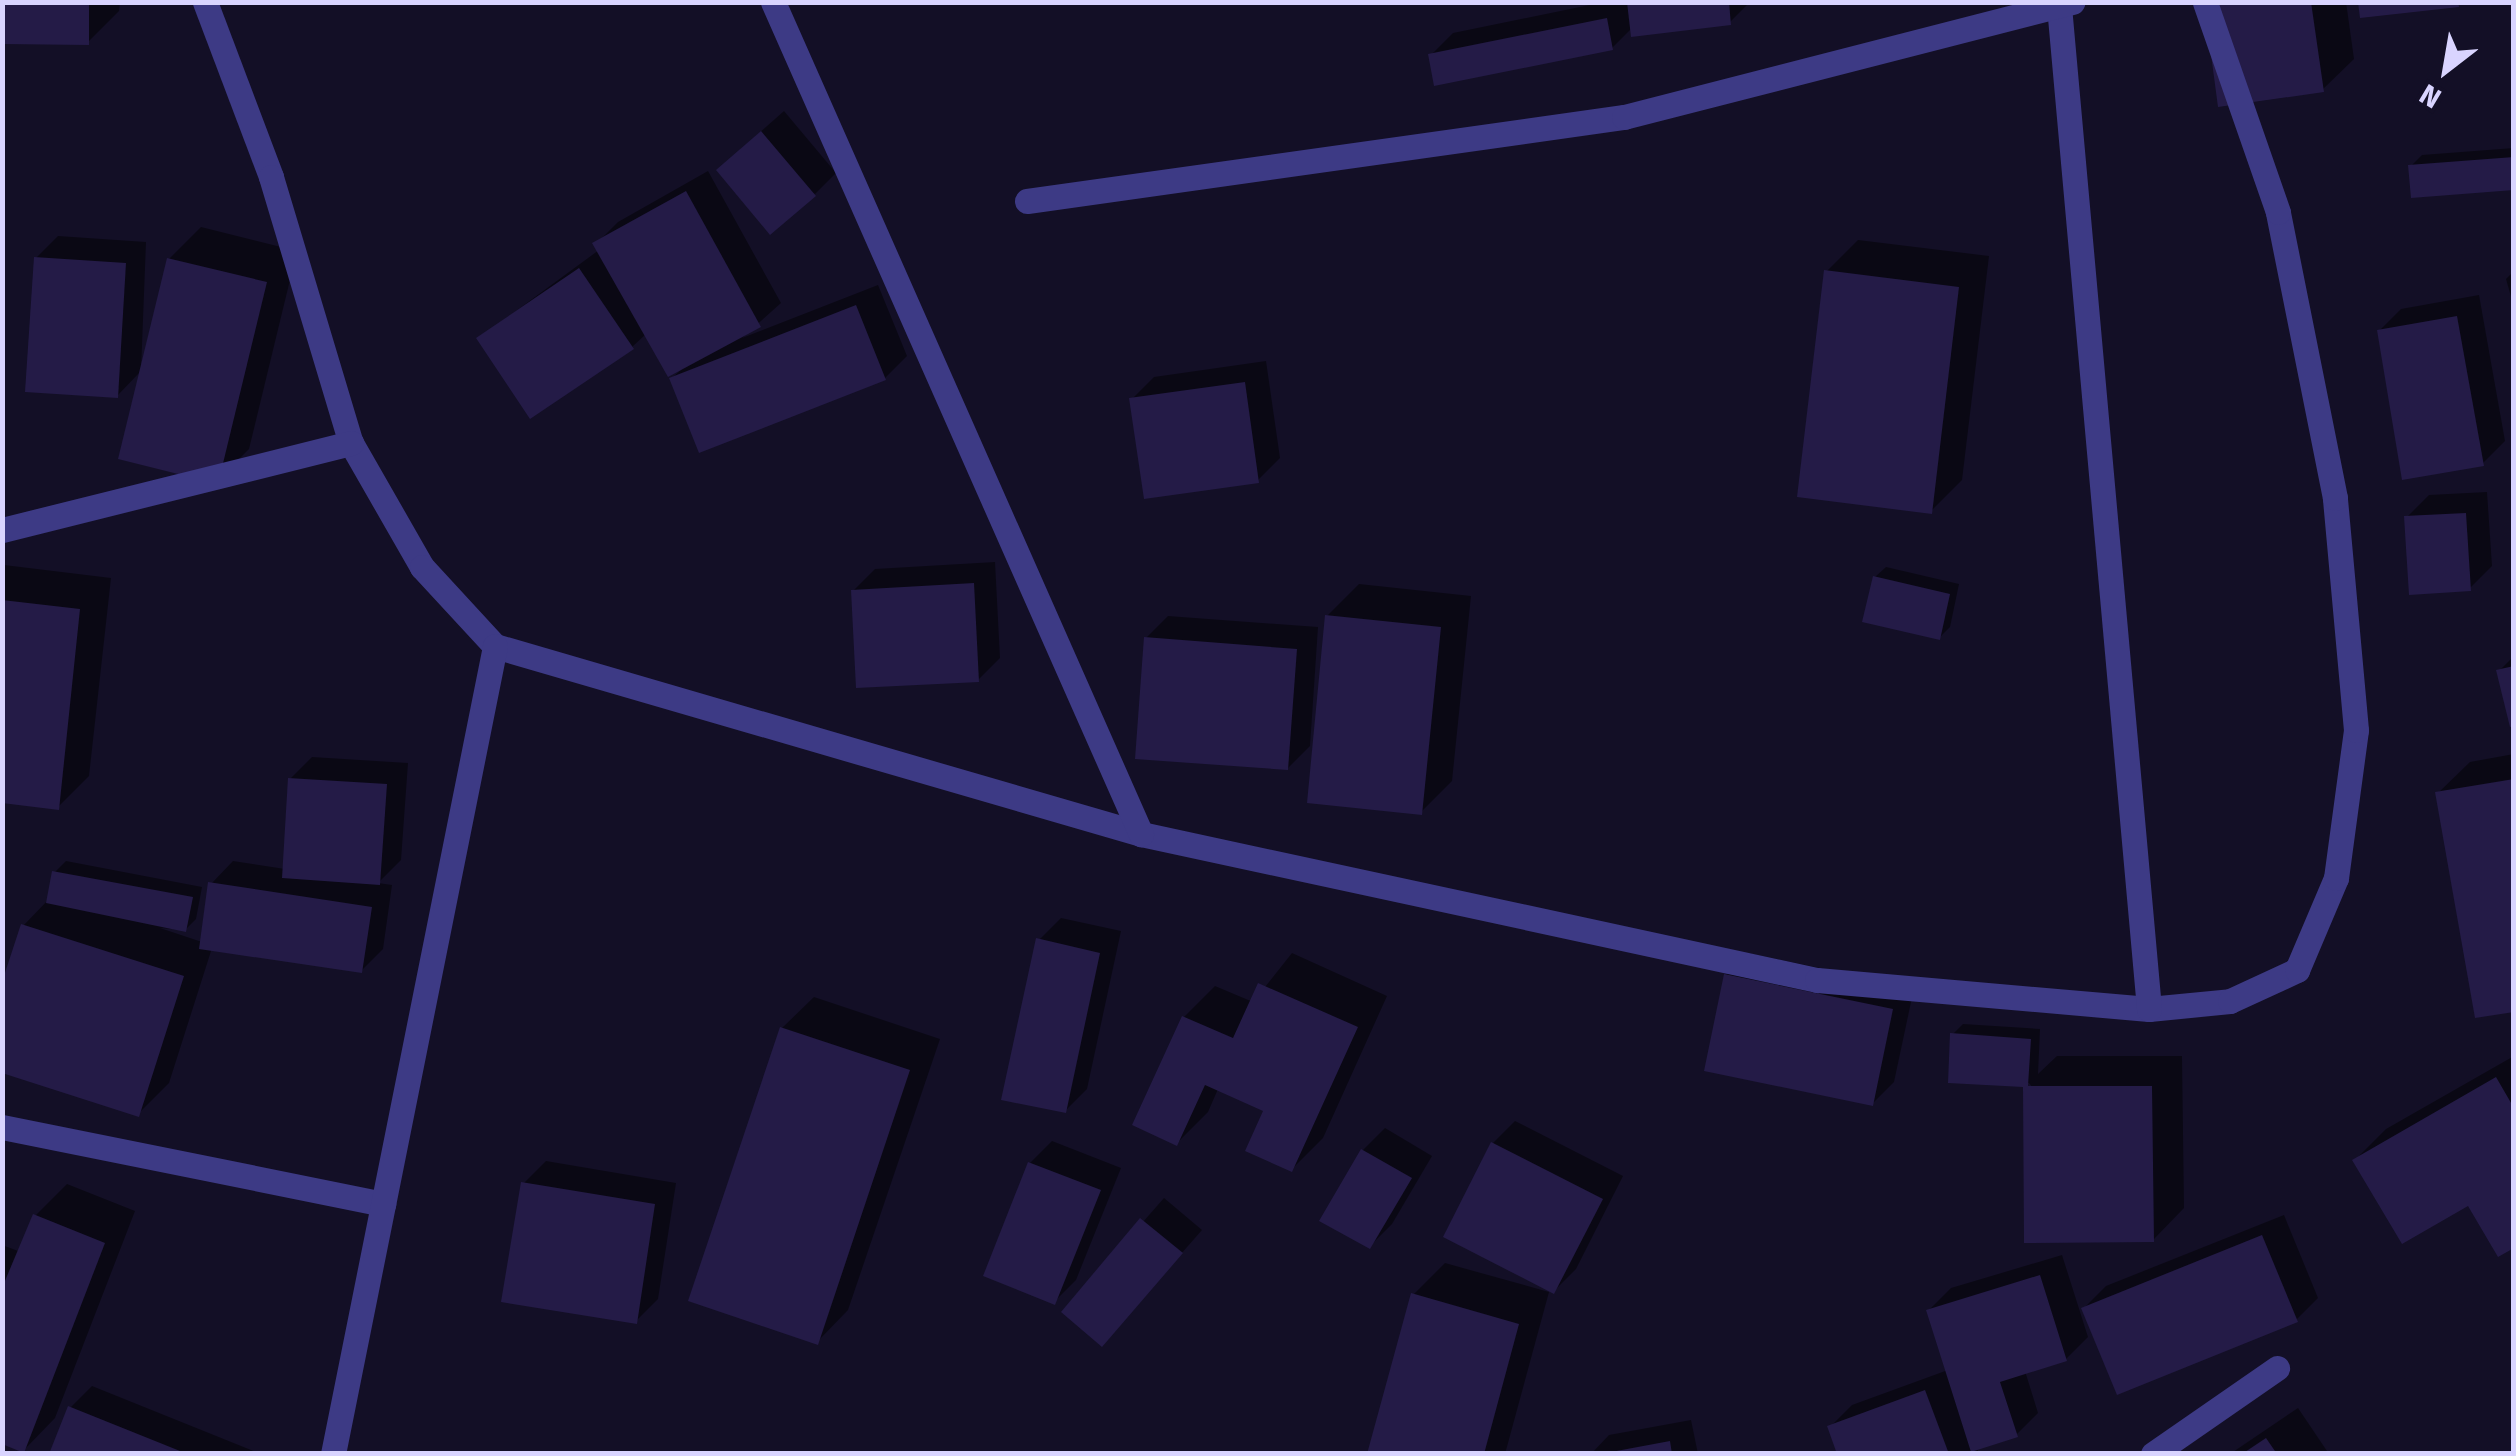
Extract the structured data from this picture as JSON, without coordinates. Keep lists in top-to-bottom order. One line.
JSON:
{"north":"bottom left"}
